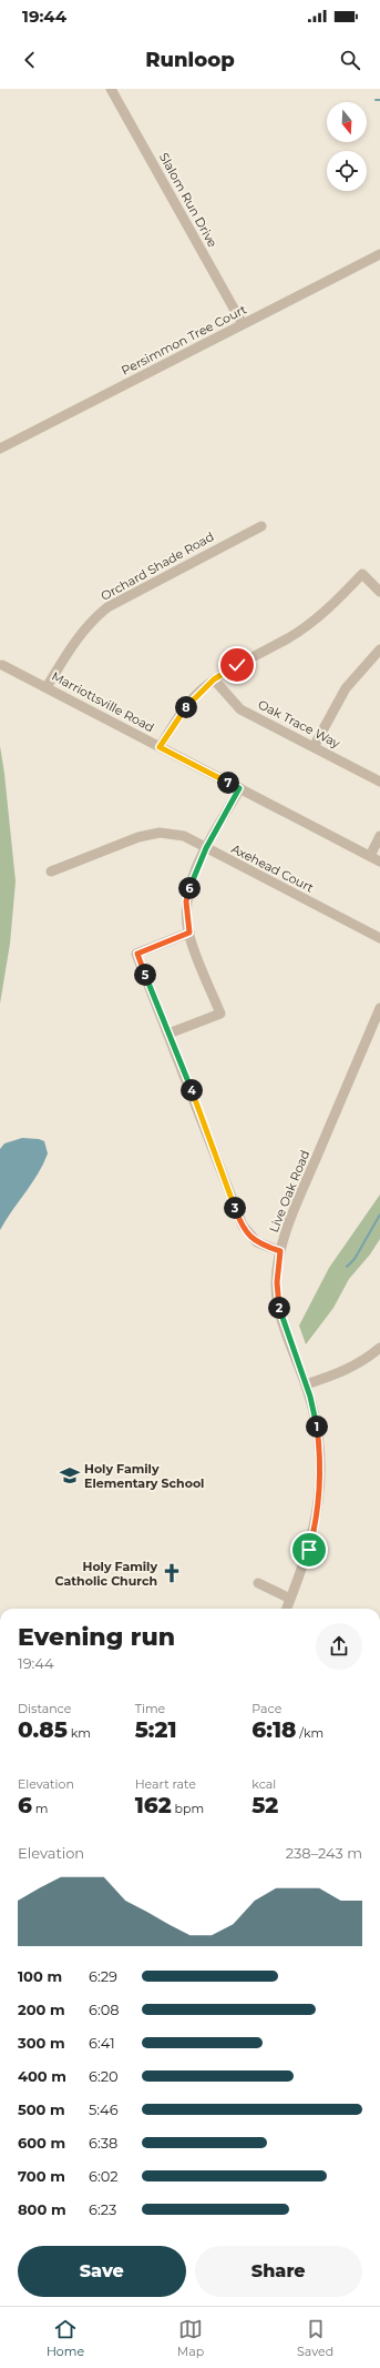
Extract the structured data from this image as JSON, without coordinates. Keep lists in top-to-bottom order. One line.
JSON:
{"streets":{"street":["Slalom Run Drive","Persimmon Tree Court","Orchard Shade Road","Marriottsville Road","Oak Trace Way","Axehead Court","Live Oak Road"]},"crossings":[["Slalom Run Drive","Persimmon Tree Court"],["Orchard Shade Road","Marriottsville Road"]],"places":{"school or university":["Holy Family Elementary School"],"church":["Holy Family Catholic Church"]},"north":"bottom","page":{"status":"19:44","header":"Runloop","pins":["8","7","6","5","4","3","2","1"],"heading":["Evening run","19:44"],"stats":[["Distance","0.85 km"],["Time","5:21"],["Pace","6:18 /km"],["Elevation","6 m"],["Heart rate","162 bpm"],["kcal","52"]],"chart":["Elevation","238–243 m"],"list":[{"name":"100 m","note":"6:29"},{"name":"200 m","note":"6:08"},{"name":"300 m","note":"6:41"},{"name":"400 m","note":"6:20"},{"name":"500 m","note":"5:46"},{"name":"600 m","note":"6:38"},{"name":"700 m","note":"6:02"},{"name":"800 m","note":"6:23"}],"buttons":["Save","Share"],"tabs":["Home","Map","Saved"]}}
